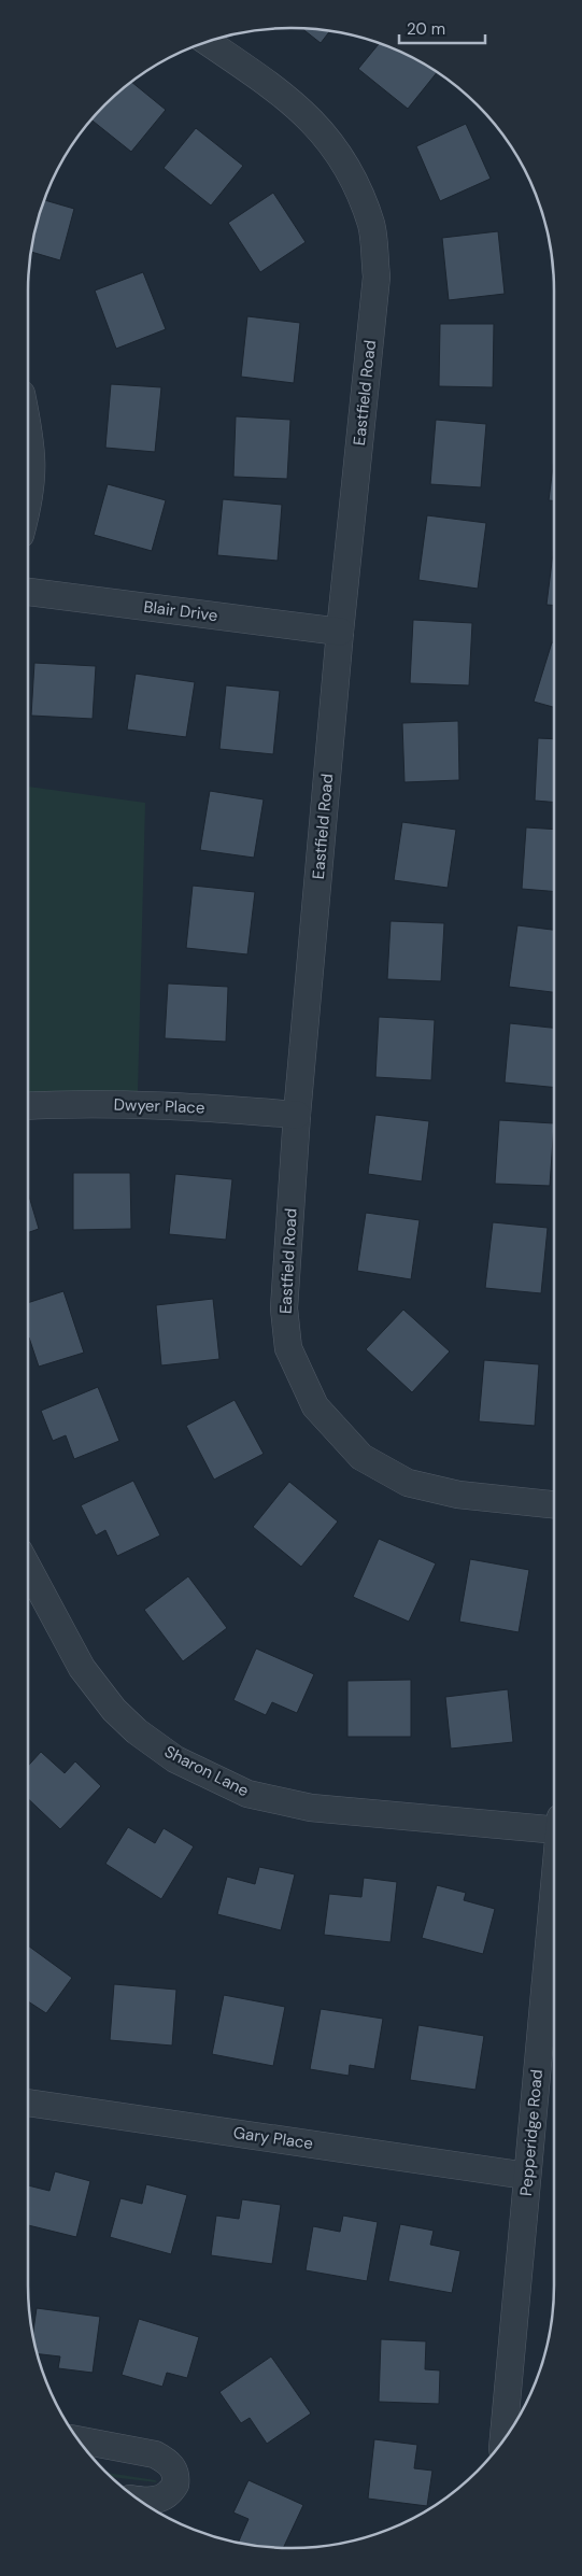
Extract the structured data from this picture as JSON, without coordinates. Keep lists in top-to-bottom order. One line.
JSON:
{"streets":{"street":["Eastfield Road","Blair Drive","Dwyer Place","Sharon Lane","Pepperidge Road","Gary Place"]},"crossings":[["Eastfield Road","Blair Drive"],["Eastfield Road","Dwyer Place"],["Pepperidge Road","Gary Place"]],"scale_bar":"20 m"}
